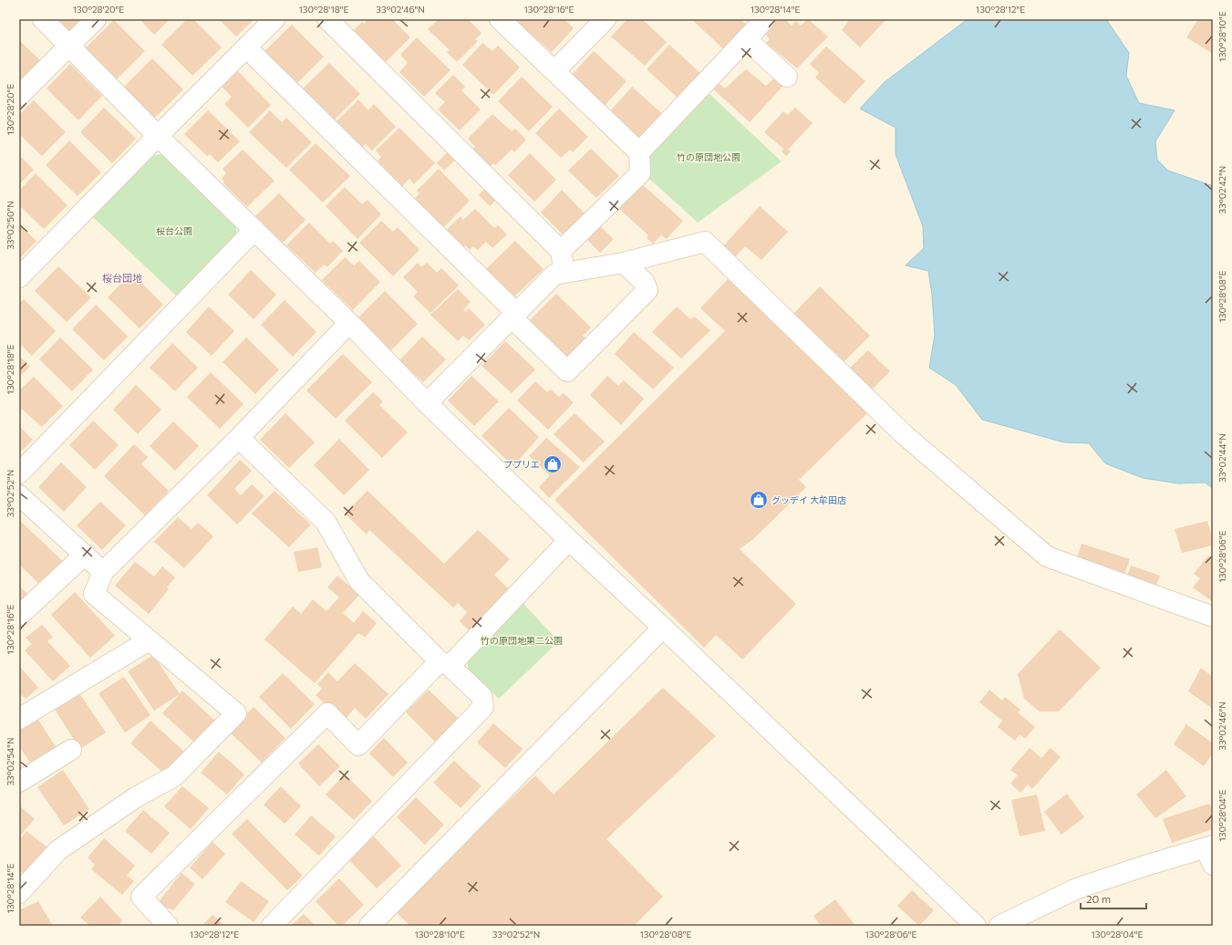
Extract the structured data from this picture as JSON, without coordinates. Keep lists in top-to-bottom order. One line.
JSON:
{"districts":["桜台団地"],"parks":["竹の原団地公園","桜台公園","竹の原団地第二公園"],"places":{"shop":["ププリエ","グッデイ 大牟田店"]},"scale_bar":"20 m","coordinates":["130°28'20\"E","130°28'18\"E","33°02'46\"N","130°28'16\"E","130°28'14\"E","130°28'12\"E","130°28'10\"E","33°02'42\"N","33°02'50\"N","130°28'08\"E","33°02'44\"N","33°02'52\"N","130°28'06\"E","33°02'54\"N","130°28'04\"E"]}
